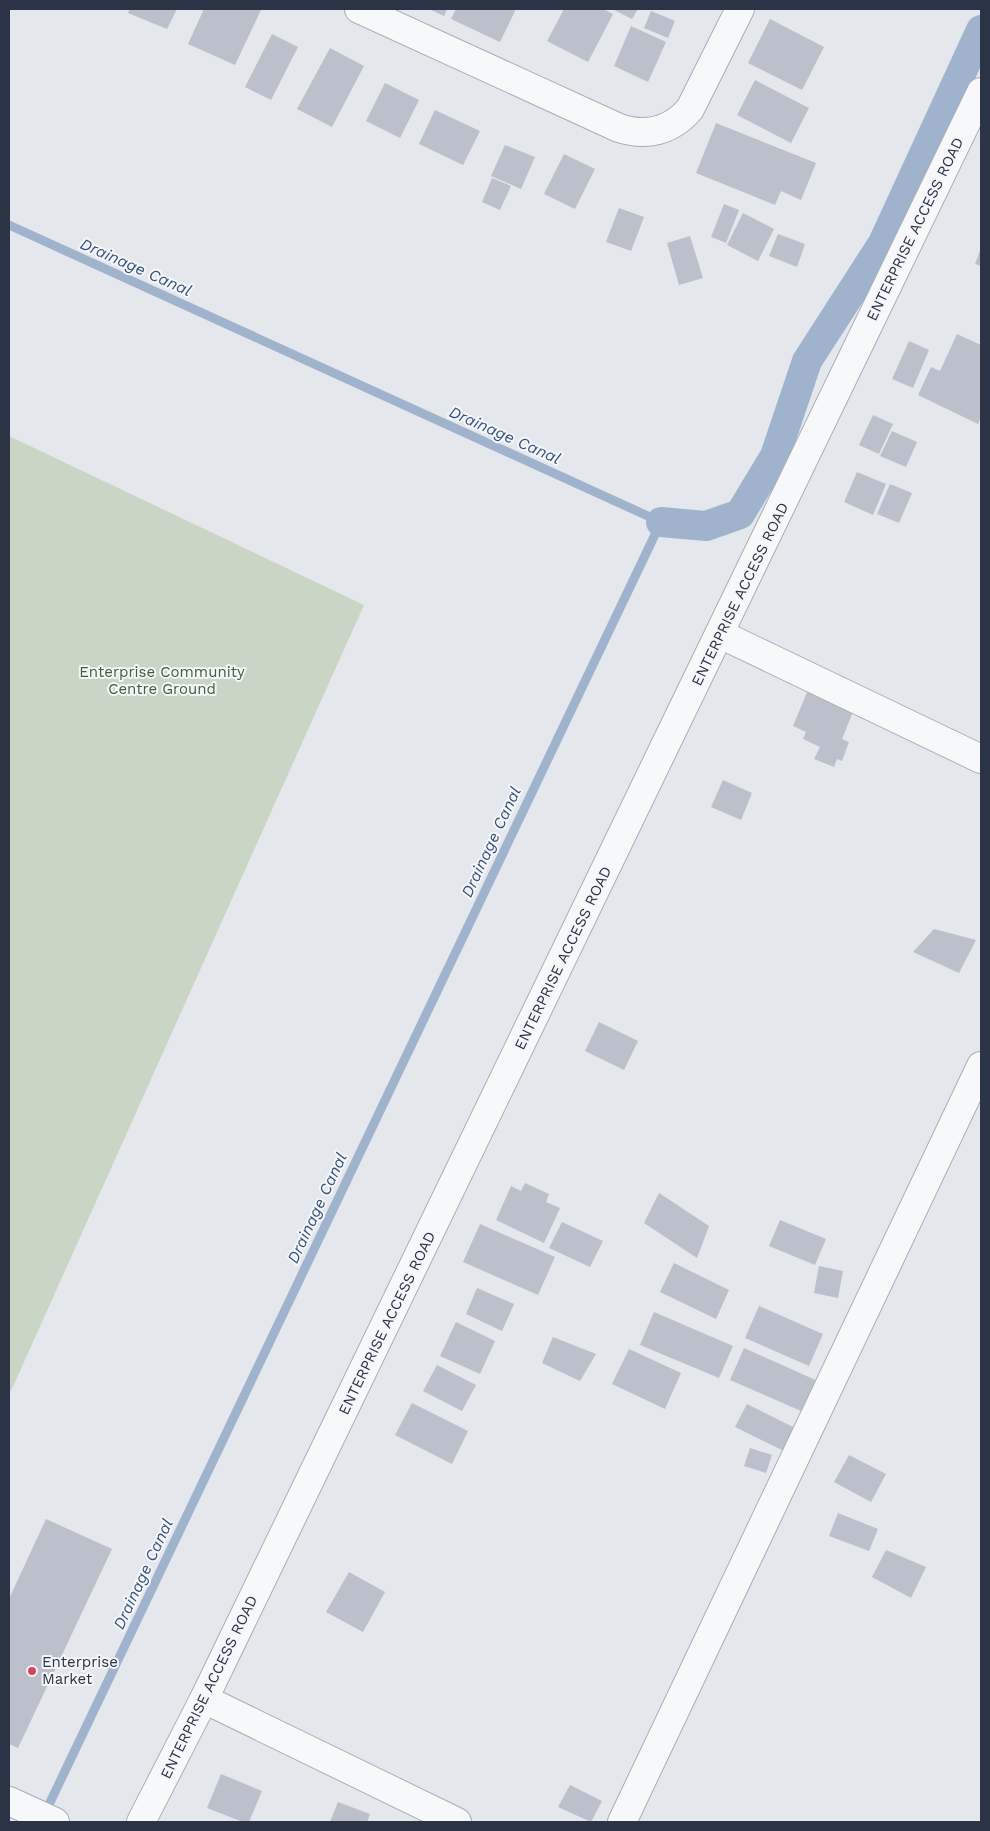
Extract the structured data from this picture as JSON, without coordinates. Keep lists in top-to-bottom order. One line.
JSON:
{"streets":{"street":["ENTERPRISE ACCESS ROAD"]},"water":["Drainage Canal"],"parks":["Enterprise Community Centre Ground"],"places":["Enterprise Market"]}
